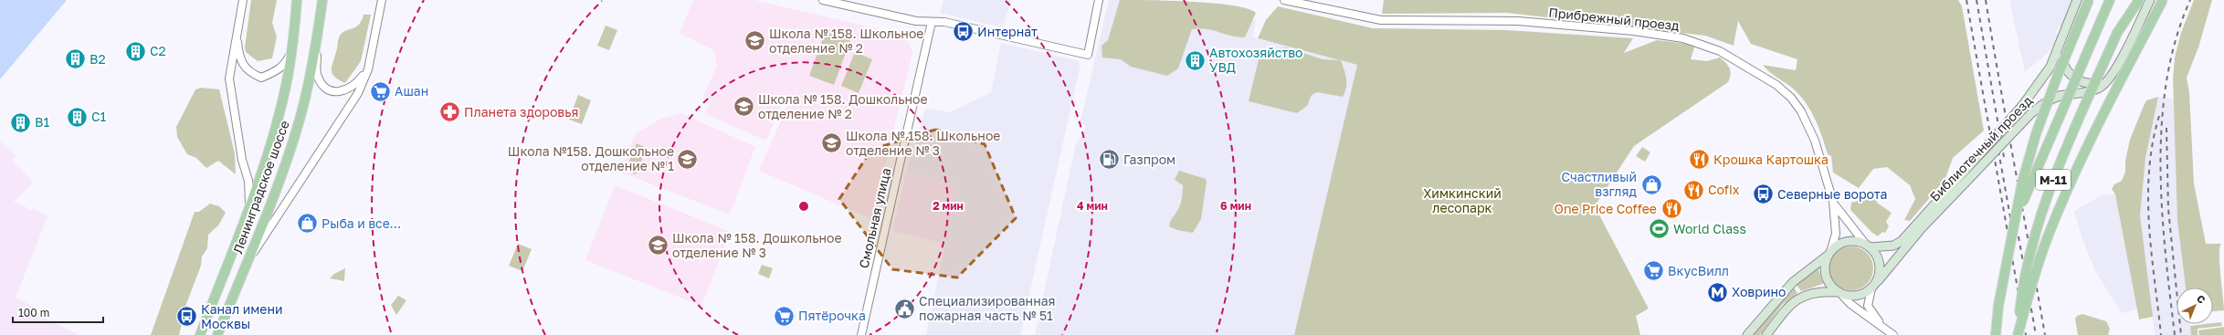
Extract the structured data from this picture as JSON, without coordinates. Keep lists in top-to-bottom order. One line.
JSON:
{"streets":{"main road":["Библиотечный проезд","М-11","Ленинградское шоссе"],"street":["Прибрежный проезд","Смольная улица"]},"crossings":[["Прибрежный проезд","Библиотечный проезд"]],"parks":["Химкинский лесопарк"],"places":{"bus stop":["Интернат","Северные ворота","Канал имени Москвы"],"school or university":["Школа № 158. Школьное отделение № 2","Школа № 158. Дошкольное отделение № 2","Школа № 158. Школьное отделение № 3","Школа №158. Дошкольное отделение № 1","Школа № 158. Дошкольное отделение № 3"],"building":["C2","B2","Автохозяйство УВД","C1","B1"],"supermarket":["Ашан","ВкусВилл","Пятёрочка"],"pharmacy":["Планета здоровья"],"fuel station":["Газпром"],"restaurant":["Крошка Картошка","Cofix","One Price Coffee"],"shop":["Счастливый взгляд","Рыба и все..."],"sports":["World Class"],"metro station":["Ховрино"],"public building":["Cпециализированная пожарная часть № 51"]},"scale_bar":"100 m","north":"top right","rings":["2 мин","4 мин","6 мин"]}
